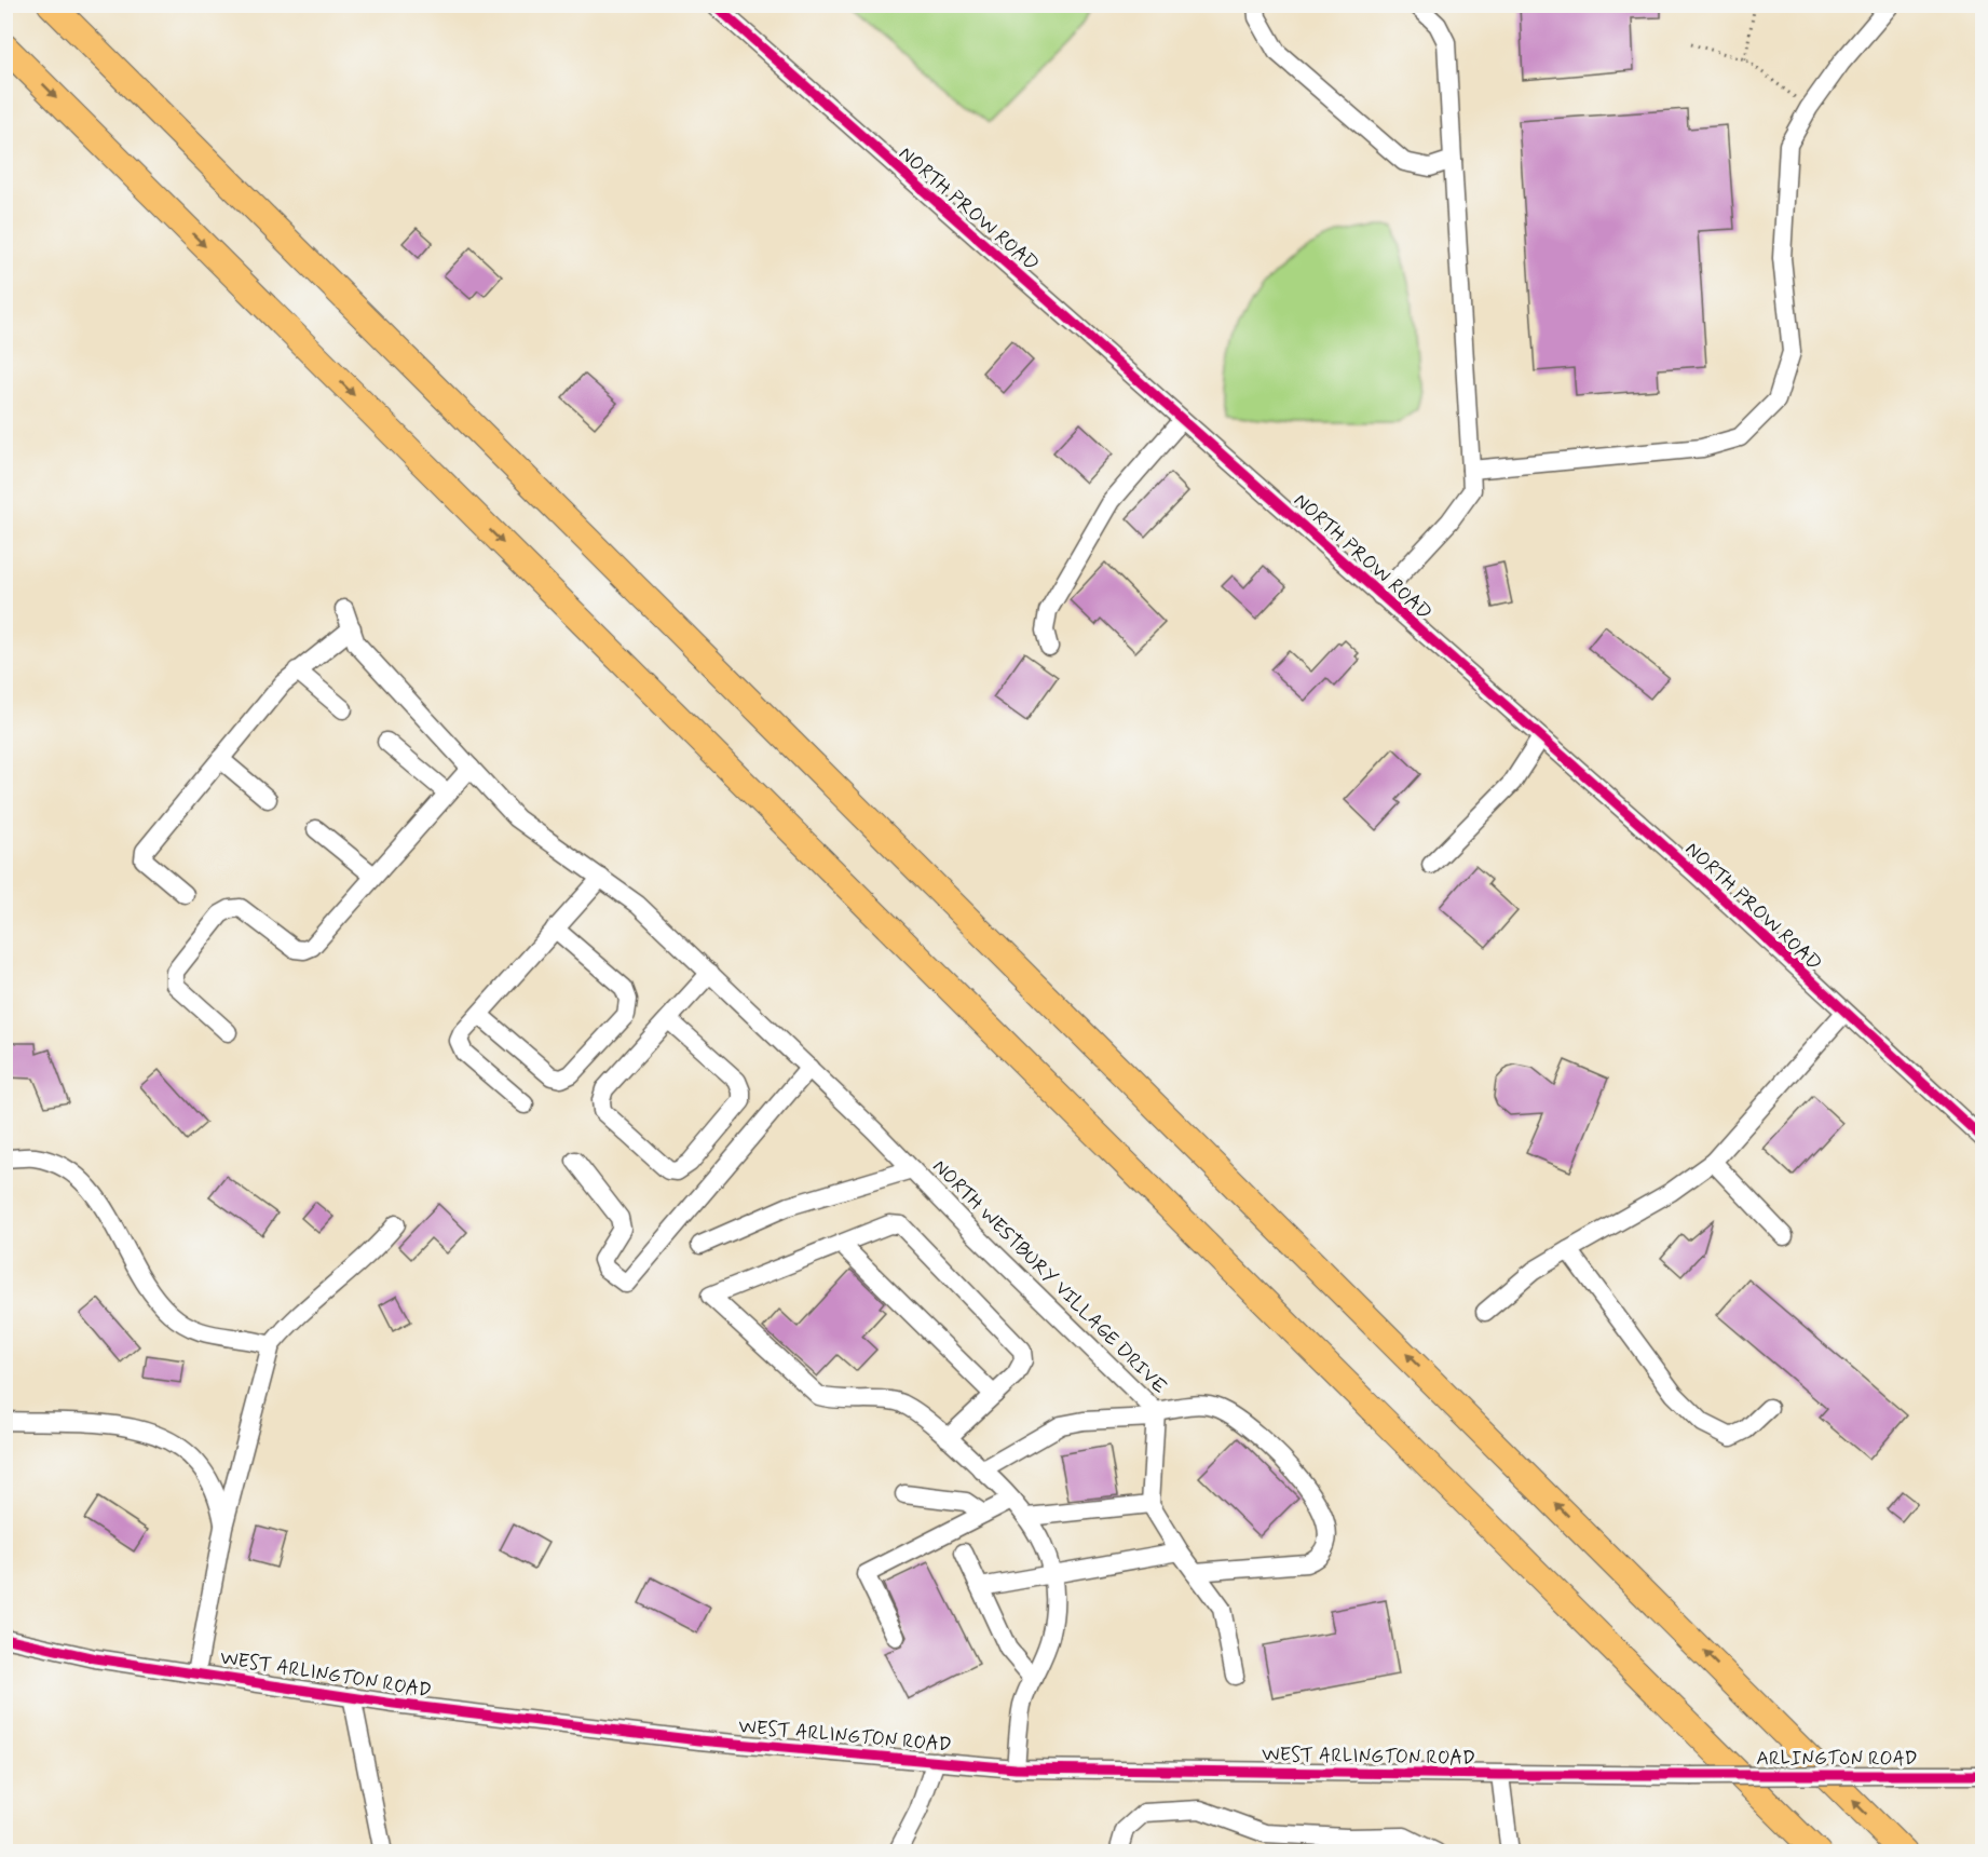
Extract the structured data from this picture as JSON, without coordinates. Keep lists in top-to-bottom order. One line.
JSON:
{"streets":{"street":["NORTH PROW ROAD","NORTH WESTBURY VILLAGE DRIVE","WEST ARLINGTON ROAD","ARLINGTON ROAD"]},"crossings":[["WEST ARLINGTON ROAD","ARLINGTON ROAD"]]}
